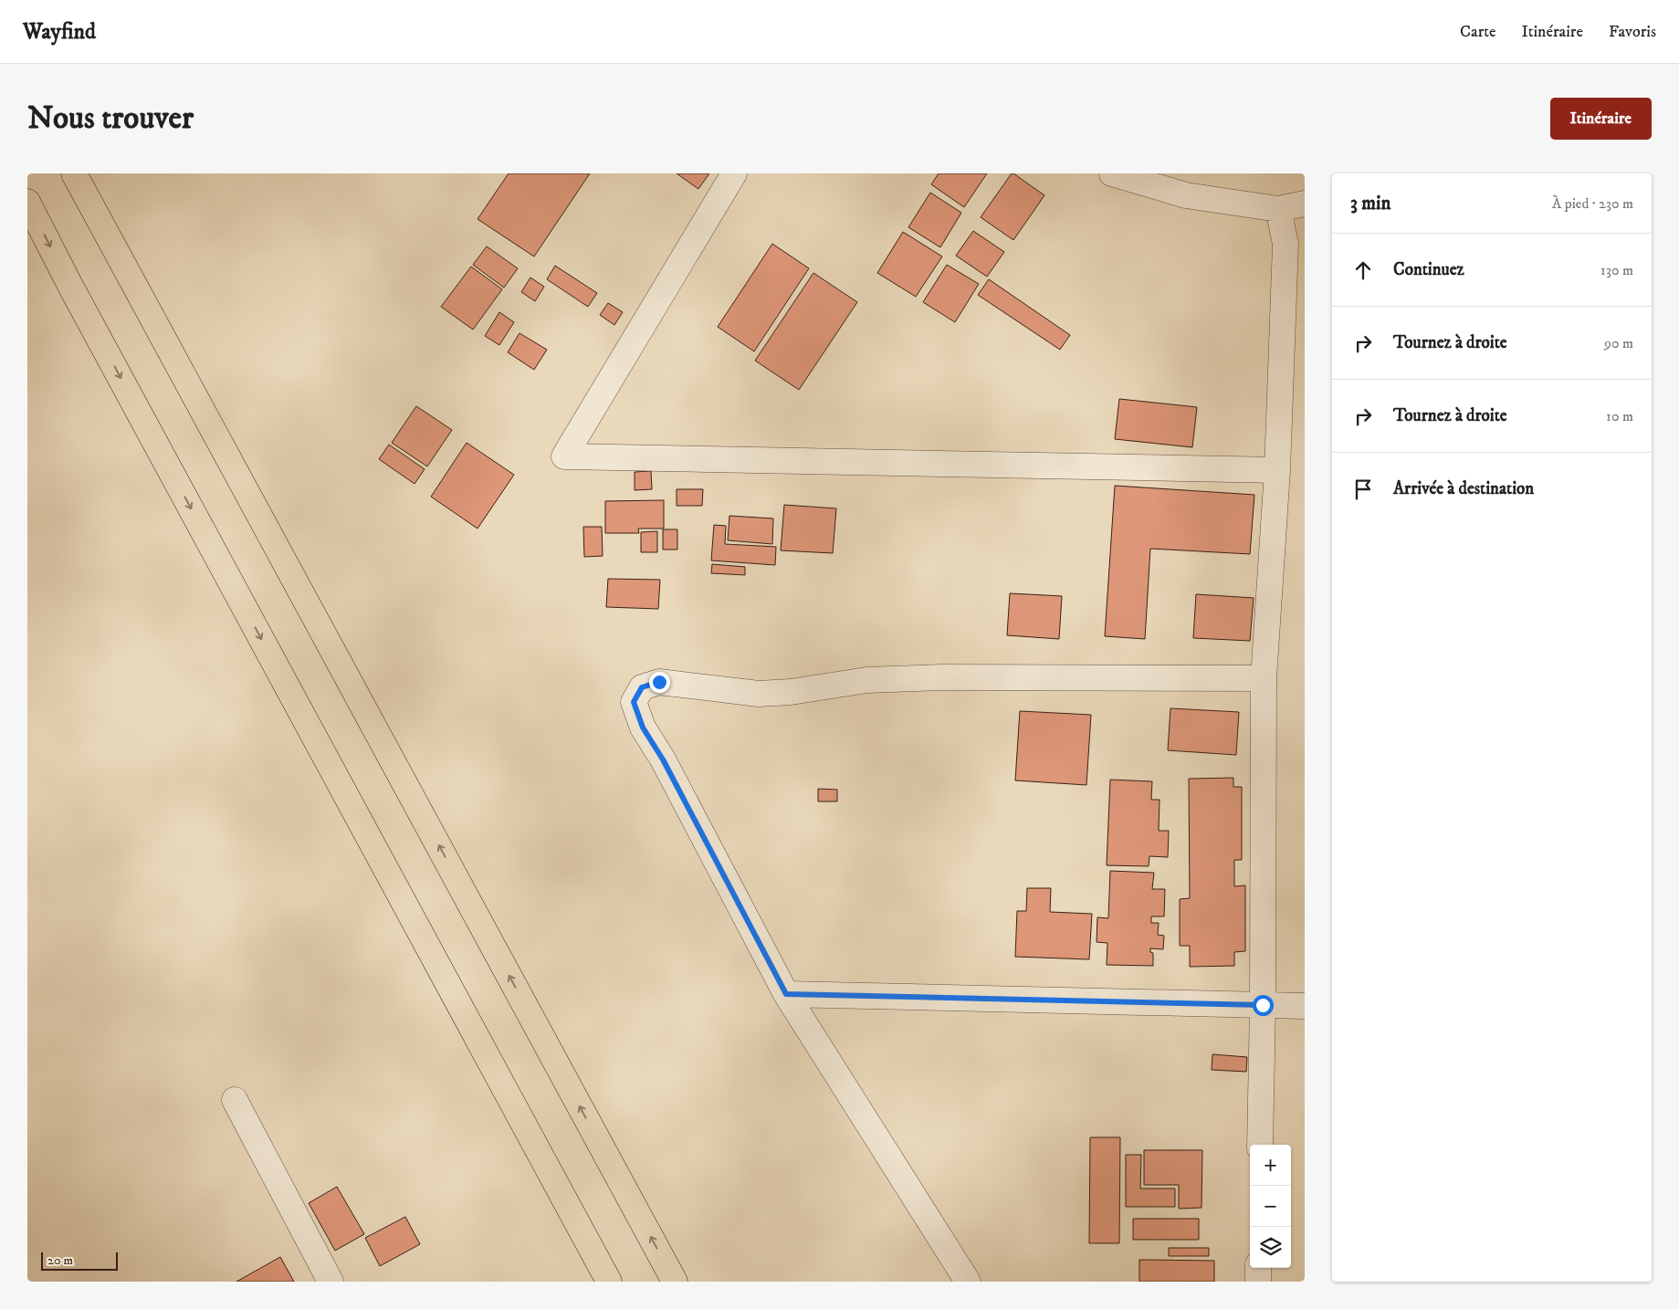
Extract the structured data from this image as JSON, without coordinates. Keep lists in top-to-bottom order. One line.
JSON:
{"scale_bar":"20 m","page":{"header":"Wayfind","nav":["Carte","Itinéraire","Favoris"],"buttons":"Itinéraire","title":"Nous trouver","heading":["3 min","À pied · 230 m"],"list":[["Continuez","130 m"],["Tournez à droite","90 m"],["Tournez à droite","10 m"],"Arrivée à destination"],"map_buttons":["+","−"],"scale":"20 m"}}
